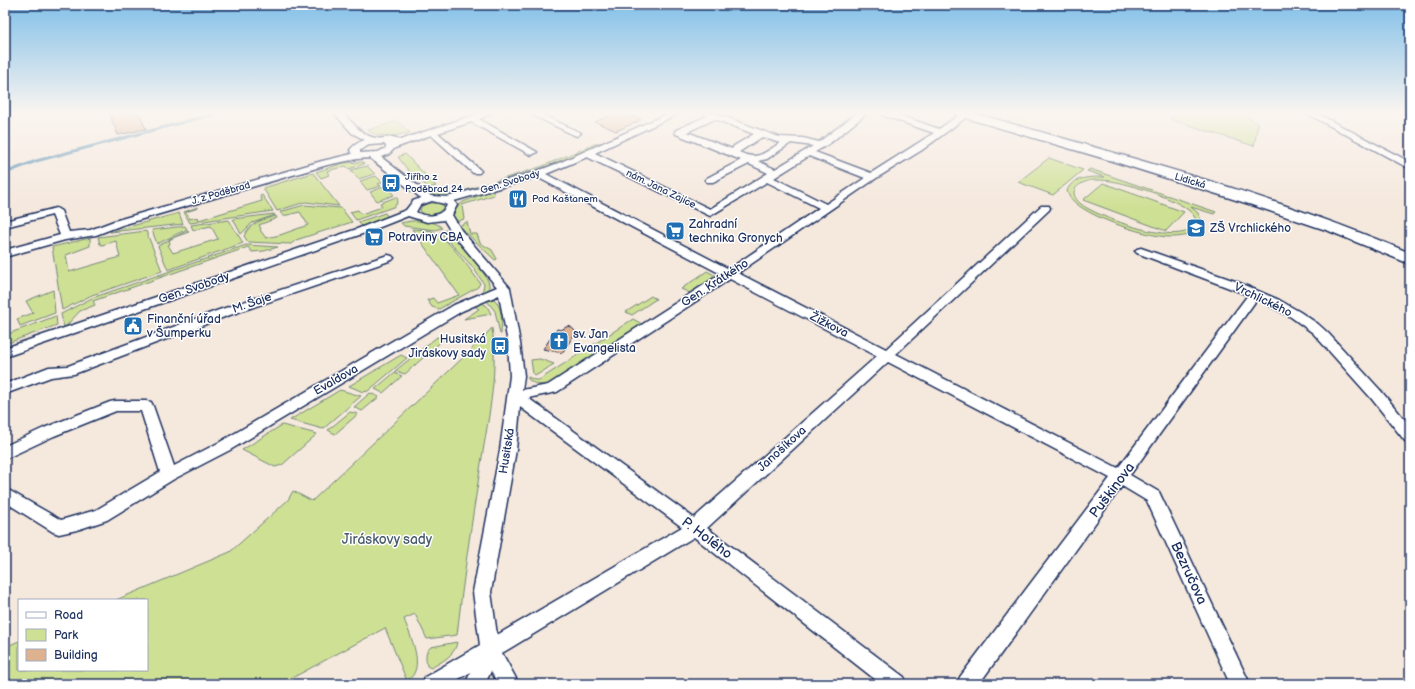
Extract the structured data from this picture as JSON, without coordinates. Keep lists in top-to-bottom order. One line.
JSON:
{"streets":{"main road":["Lidická"],"street":["Gen. Svobody","nám. Jana Zajíce","J. z Poděbrad","Gen. Krátkého","Vrchlického","M. Šaje","Žižkova","Evaldova","Janošíkova","Husitská","Puškinova","P. Holého","Bezručova"]},"crossings":[["Gen. Svobody","nám. Jana Zajíce"],["Gen. Svobody","Žižkova"],["Gen. Svobody","Husitská"],["Gen. Krátkého","Žižkova"],["Gen. Krátkého","Husitská"],["Gen. Krátkého","P. Holého"],["Vrchlického","Puškinova"],["Žižkova","Janošíkova"],["Žižkova","Puškinova"],["Žižkova","Bezručova"],["Evaldova","Husitská"],["Janošíkova","Husitská"],["Janošíkova","P. Holého"],["Husitská","P. Holého"],["Puškinova","Bezručova"]],"parks":["Jiráskovy sady"],"places":{"bus stop":["Jiřího z Poděbrad 24","Husitská Jiráskovy sady"],"restaurant":["Pod Kaštanem"],"school or university":["ZŠ Vrchlického"],"supermarket":["Zahradní technika Gronych","Potraviny CBA"],"public building":["Finanční úřad v Šumperku"],"church":["sv. Jan Evangelista"]},"legend":["Road","Park","Building"]}
